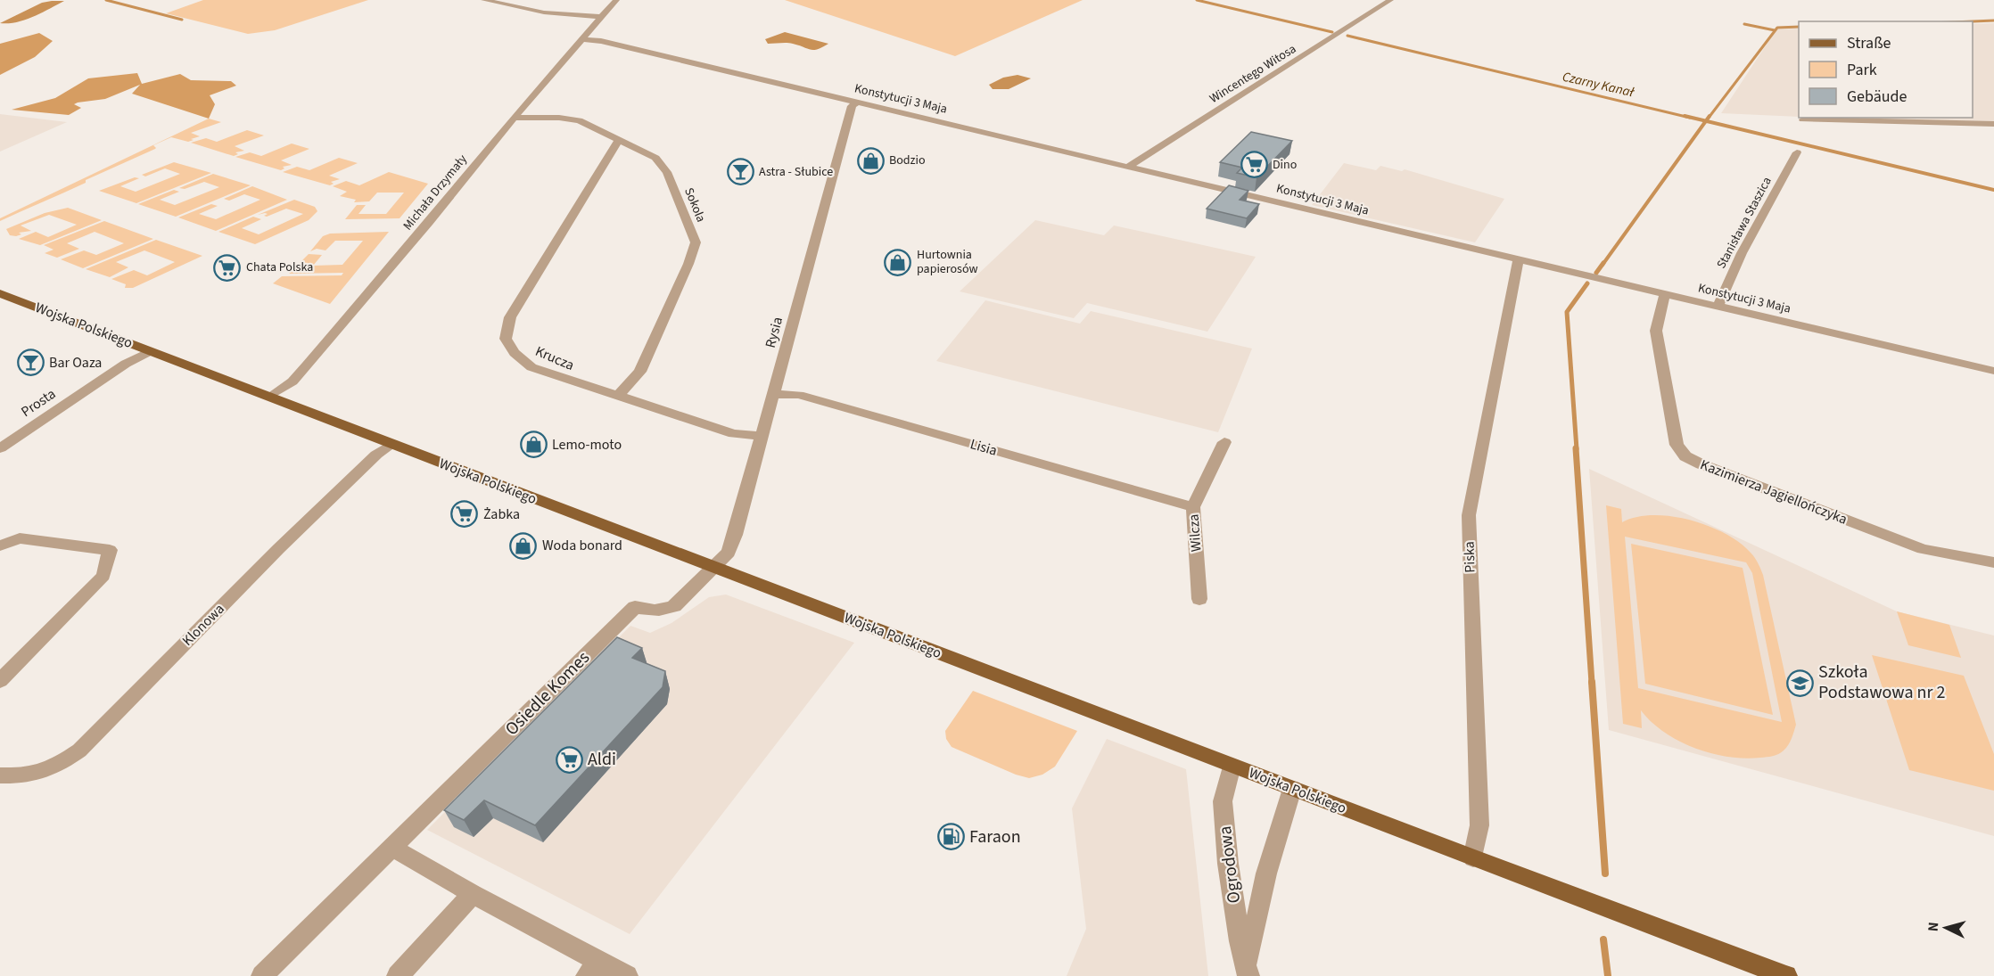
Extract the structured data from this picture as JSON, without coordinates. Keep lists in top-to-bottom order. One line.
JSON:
{"streets":{"main road":["Wojska Polskiego"],"street":["Wincentego Witosa","Konstytucji 3 Maja","Michała Drzymały","Sokola","Stanisława Staszica","Rysia","Krucza","Prosta","Lisia","Kazimierza Jagiellończyka","Wilcza","Piska","Klonowa","Osiedle Komes","Ogrodowa"]},"crossings":[["Wincentego Witosa","Konstytucji 3 Maja"],["Konstytucji 3 Maja","Michała Drzymały"],["Konstytucji 3 Maja","Stanisława Staszica"],["Konstytucji 3 Maja","Rysia"],["Konstytucji 3 Maja","Kazimierza Jagiellończyka"],["Konstytucji 3 Maja","Piska"],["Michała Drzymały","Sokola"],["Michała Drzymały","Wojska Polskiego"],["Sokola","Krucza"],["Wojska Polskiego","Rysia"],["Wojska Polskiego","Prosta"],["Wojska Polskiego","Piska"],["Wojska Polskiego","Klonowa"],["Wojska Polskiego","Osiedle Komes"],["Wojska Polskiego","Ogrodowa"],["Rysia","Krucza"],["Rysia","Lisia"],["Rysia","Osiedle Komes"],["Lisia","Wilcza"]],"water":["Czarny Kanał"],"places":{"shop":["Bodzio","Hurtownia papierosów","Lemo-moto","Woda bonard"],"supermarket":["Dino","Chata Polska","Żabka","Aldi"],"bar":["Astra - Słubice","Bar Oaza"],"school or university":["Szkoła Podstawowa nr 2"],"fuel station":["Faraon"]},"legend":["Straße","Park","Gebäude"],"north":"left"}
